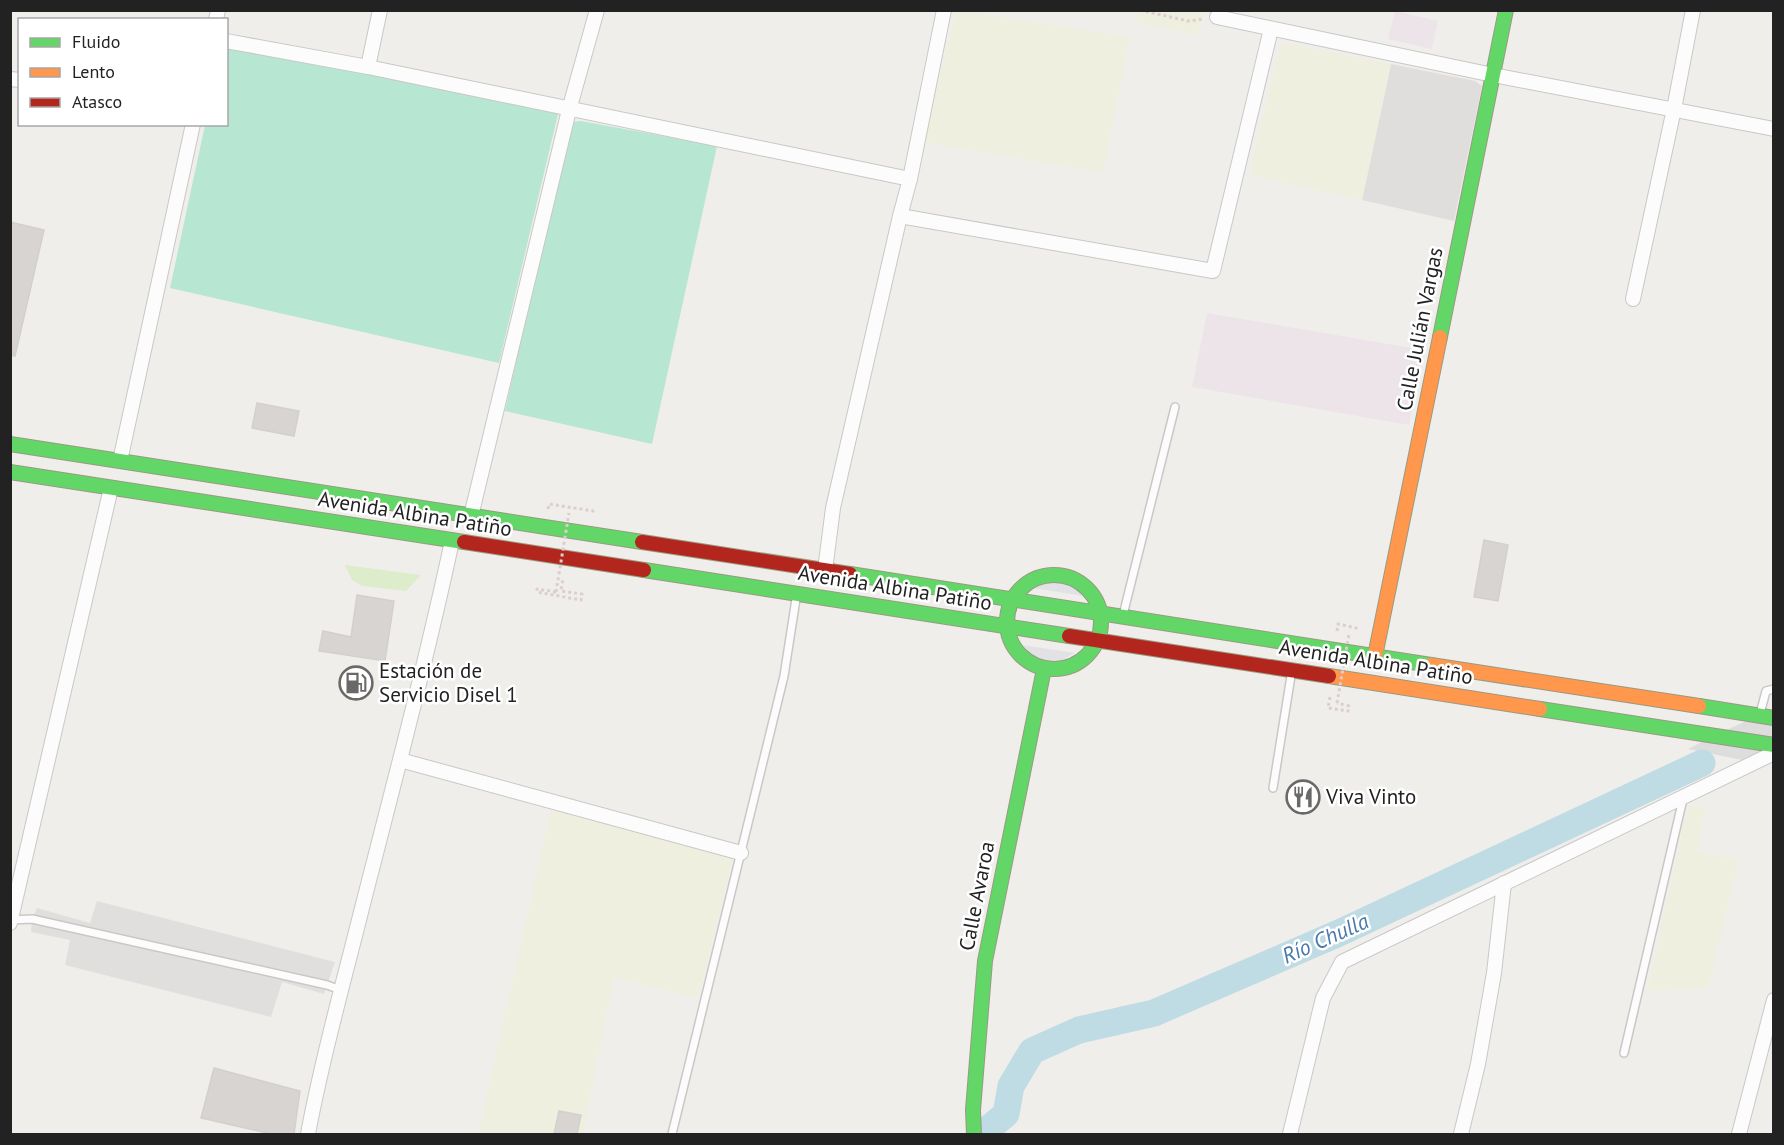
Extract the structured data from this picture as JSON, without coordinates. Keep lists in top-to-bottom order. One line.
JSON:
{"streets":{"main road":["Calle Julián Vargas","Avenida Albina Patiño","Calle Avaroa"]},"crossings":[["Calle Julián Vargas","Avenida Albina Patiño"]],"water":["Río Chulla"],"places":{"fuel station":["Estación de Servicio Disel 1"],"restaurant":["Viva Vinto"]},"legend":["Fluido","Lento","Atasco"]}
